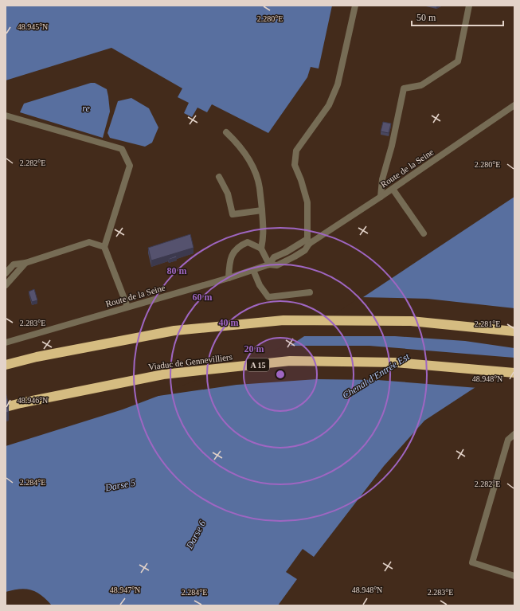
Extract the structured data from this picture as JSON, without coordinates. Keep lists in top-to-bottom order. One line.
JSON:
{"streets":{"highway":["Viaduc de Gennevilliers","A 15"],"street":["Route de la Seine"]},"water":["re","Chenal d'Entrée Est","Darse 5","Darse 6"],"scale_bar":"50 m","coordinates":["2.280°E","48.945°N","2.282°E","2.283°E","2.281°E","48.948°N","48.946°N","2.284°E","48.947°N"],"rings":["80 m","60 m","40 m","20 m"]}
